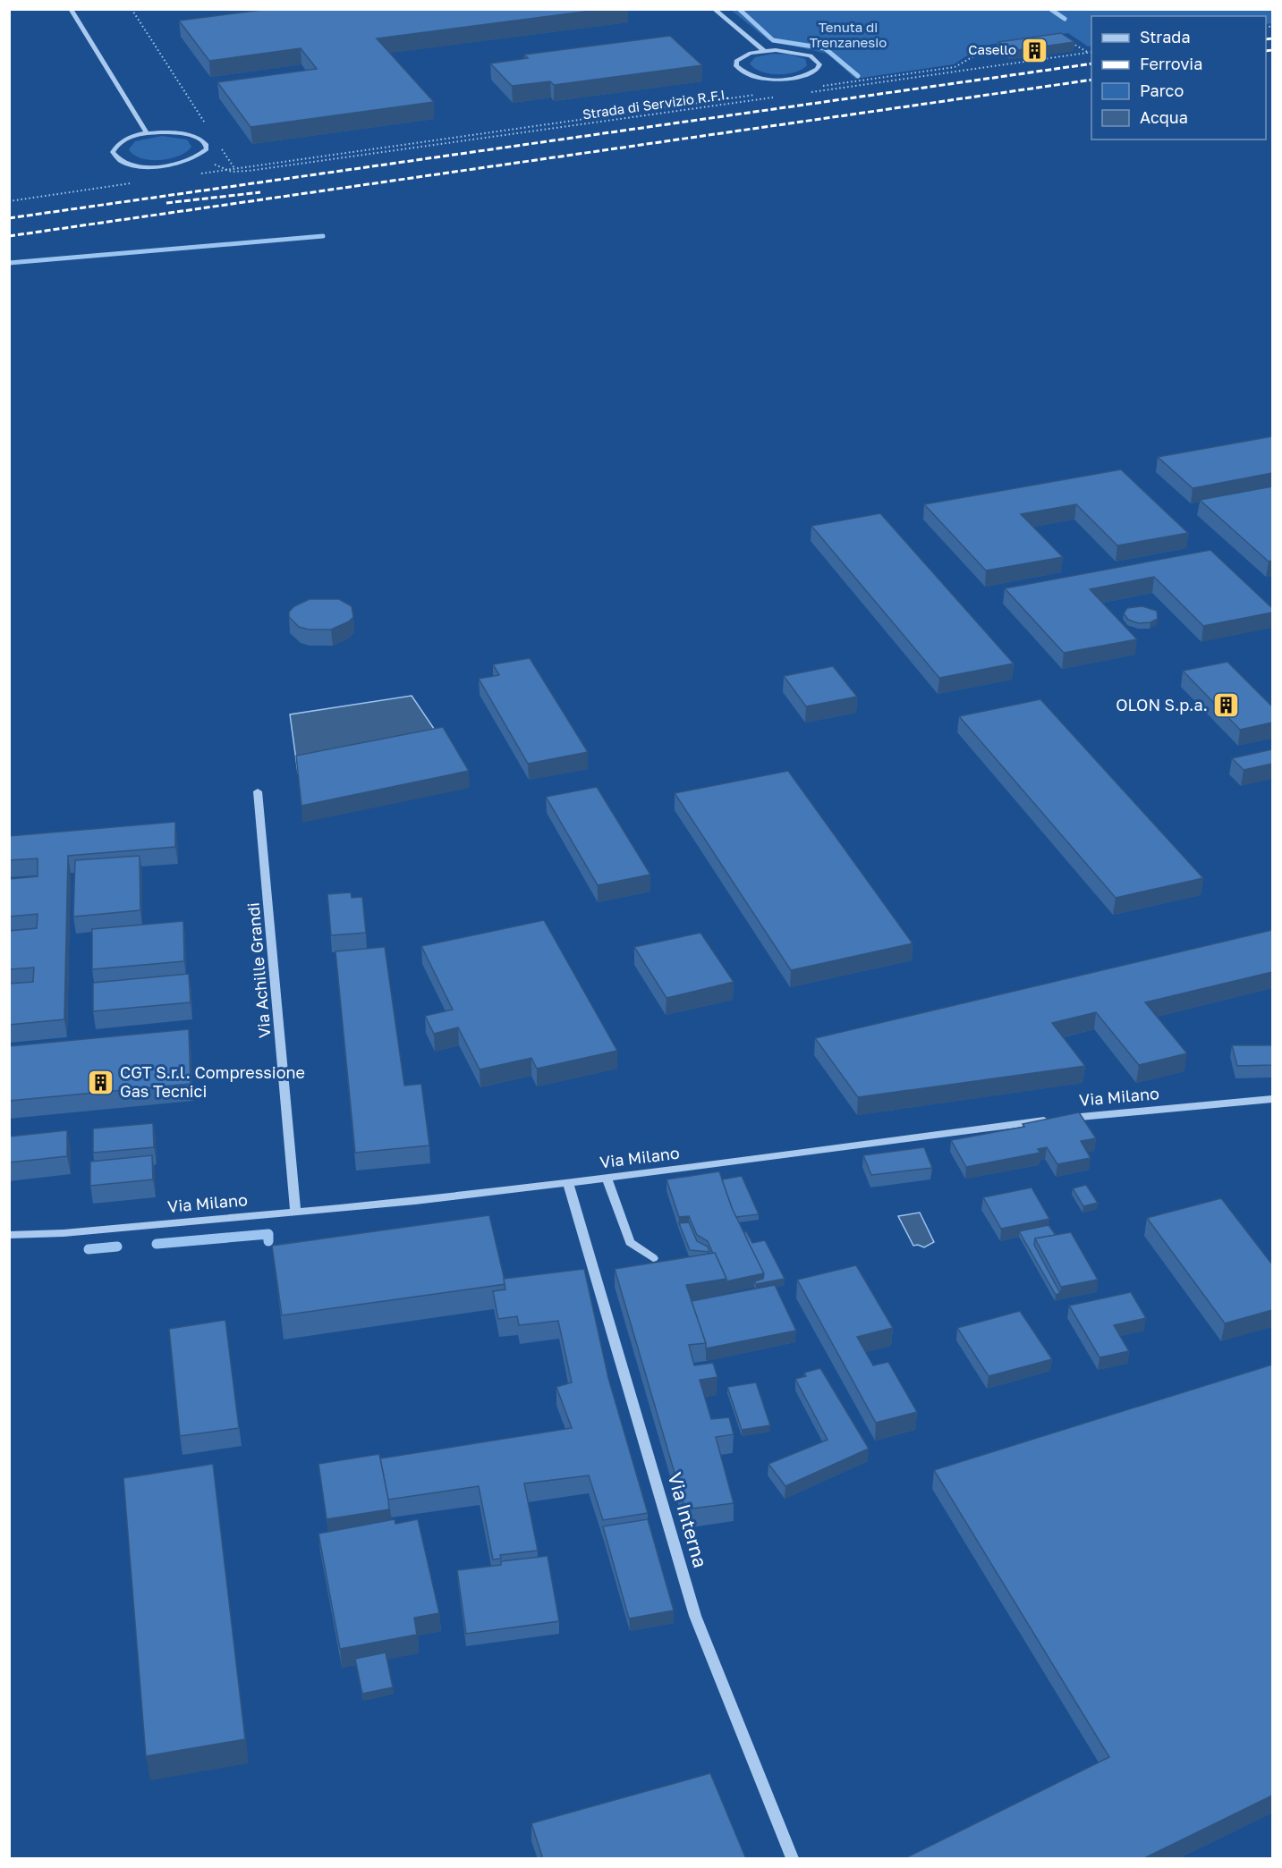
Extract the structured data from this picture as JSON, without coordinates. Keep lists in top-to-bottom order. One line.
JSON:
{"streets":{"street":["Via Achille Grandi","Via Milano","Via Interna"],"path":["Strada di Servizio R.F.I."]},"crossings":[["Via Achille Grandi","Via Milano"],["Via Milano","Via Interna"]],"parks":["Tenuta di Trenzanesio"],"places":{"building":["Casello","OLON S.p.a.","CGT S.r.l. Compressione Gas Tecnici"]},"legend":["Strada","Ferrovia","Parco","Acqua"]}
